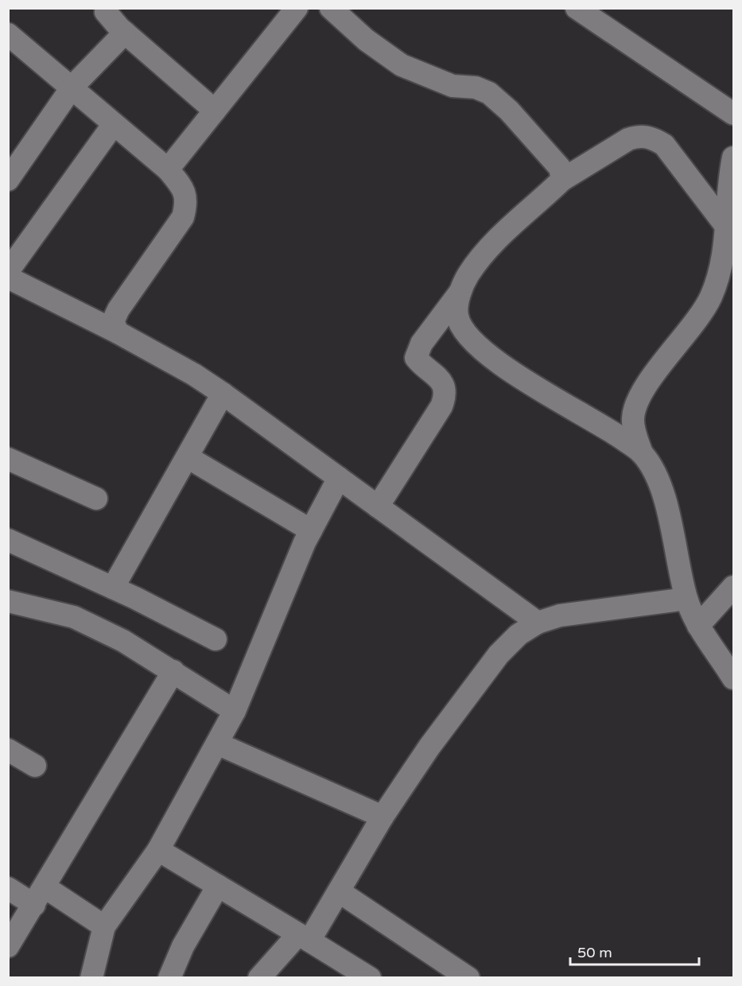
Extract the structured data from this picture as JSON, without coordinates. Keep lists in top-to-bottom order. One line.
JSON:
{"scale_bar":"50 m"}
